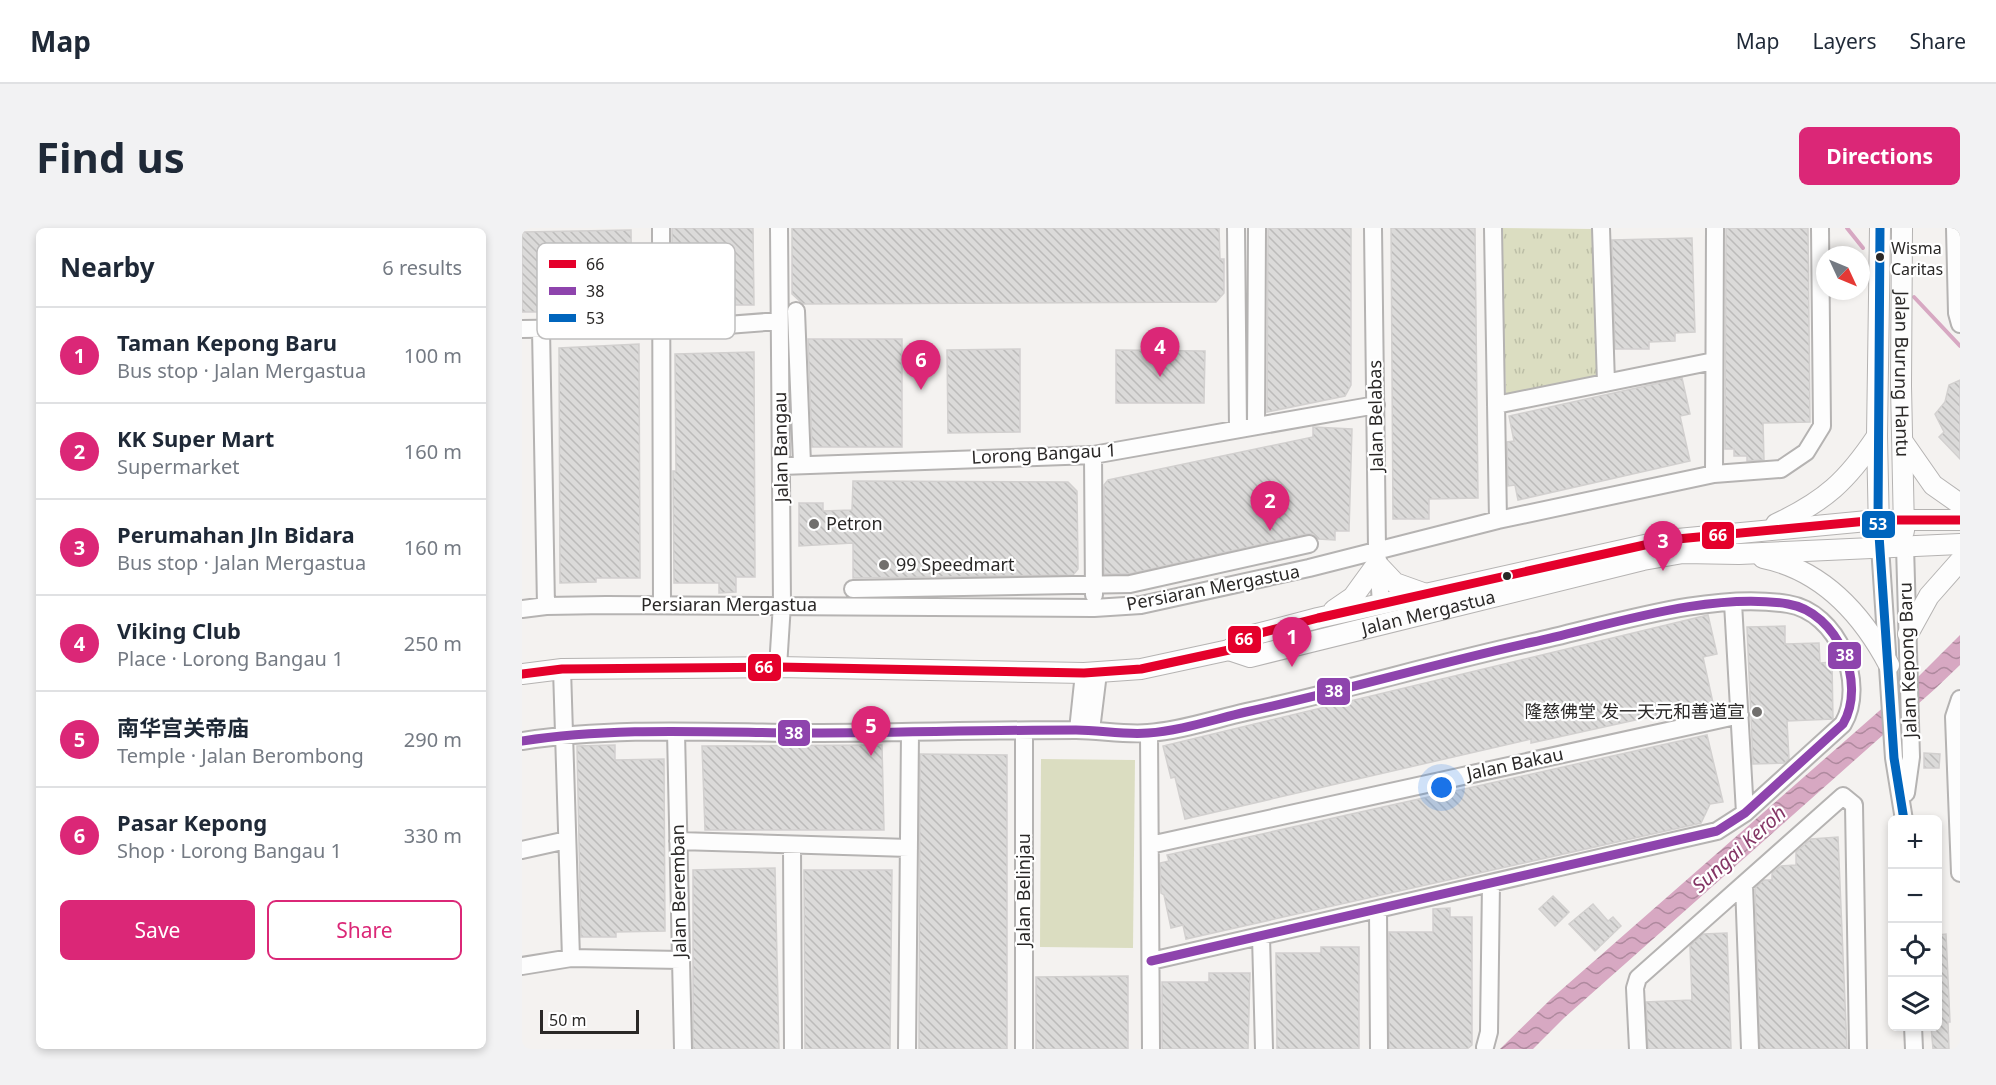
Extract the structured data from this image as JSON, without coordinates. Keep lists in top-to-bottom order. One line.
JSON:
{"streets":{"main road":["Jalan Burung Hantu","Jalan Mergastua"],"street":["Jalan Belabas","Jalan Bangau","Lorong Bangau 1","Persiaran Mergastua","Jalan Kepong Baru","Jalan Bakau","Jalan Belinjau","Jalan Beremban"]},"crossings":[["Jalan Burung Hantu","Jalan Mergastua"],["Jalan Burung Hantu","Jalan Kepong Baru"],["Jalan Belabas","Lorong Bangau 1"],["Jalan Belabas","Persiaran Mergastua"],["Jalan Belabas","Jalan Mergastua"],["Jalan Bangau","Lorong Bangau 1"],["Jalan Bangau","Persiaran Mergastua"],["Jalan Bangau","Jalan Mergastua"],["Jalan Mergastua","Jalan Kepong Baru"]],"water":["Sungai Keroh"],"places":["Wisma Caritas","Petron","99 Speedmart","隆慈佛堂 发一天元和善道宣"],"lines":["transit line 53","transit line 66","transit line 38"],"legend":["66","38","53"],"scale_bar":"50 m","north":"bottom right","page":{"header":"Map","nav":["Map","Layers","Share"],"buttons":["Directions",["Save","Share"]],"title":"Find us","heading":["Nearby","6 results"],"list":[{"mark":"1","name":"Taman Kepong Baru","note":"Bus stop · Jalan Mergastua","value":"100 m"},{"mark":"2","name":"KK Super Mart","note":"Supermarket","value":"160 m"},{"mark":"3","name":"Perumahan Jln Bidara","note":"Bus stop · Jalan Mergastua","value":"160 m"},{"mark":"4","name":"Viking Club","note":"Place · Lorong Bangau 1","value":"250 m"},{"mark":"5","name":"南华宫关帝庙","note":"Temple · Jalan Berombong","value":"290 m"},{"mark":"6","name":"Pasar Kepong","note":"Shop · Lorong Bangau 1","value":"330 m"}],"pins":["4","6","2","3","1","5"],"map_buttons":["+","−"],"scale":"50 m"}}
